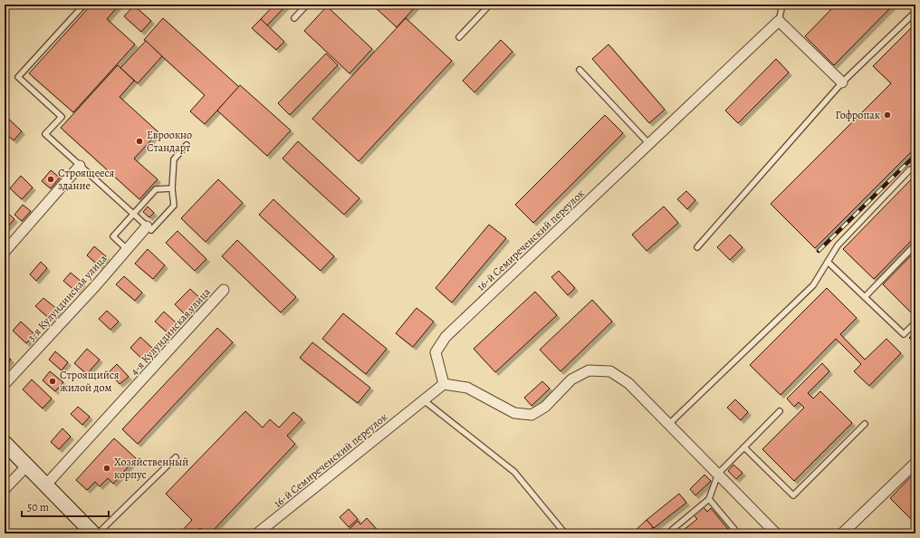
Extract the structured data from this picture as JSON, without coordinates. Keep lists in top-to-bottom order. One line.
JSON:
{"streets":{"street":["16-й Семиреченский переулок","3-я Кулундинская улица","4-я Кулундинская улица"]},"places":["Гофропак","Евроокно Стандарт","Строящееся здание","Строящийся жилой дом","Хозяйственный корпус"],"scale_bar":"50 m"}
